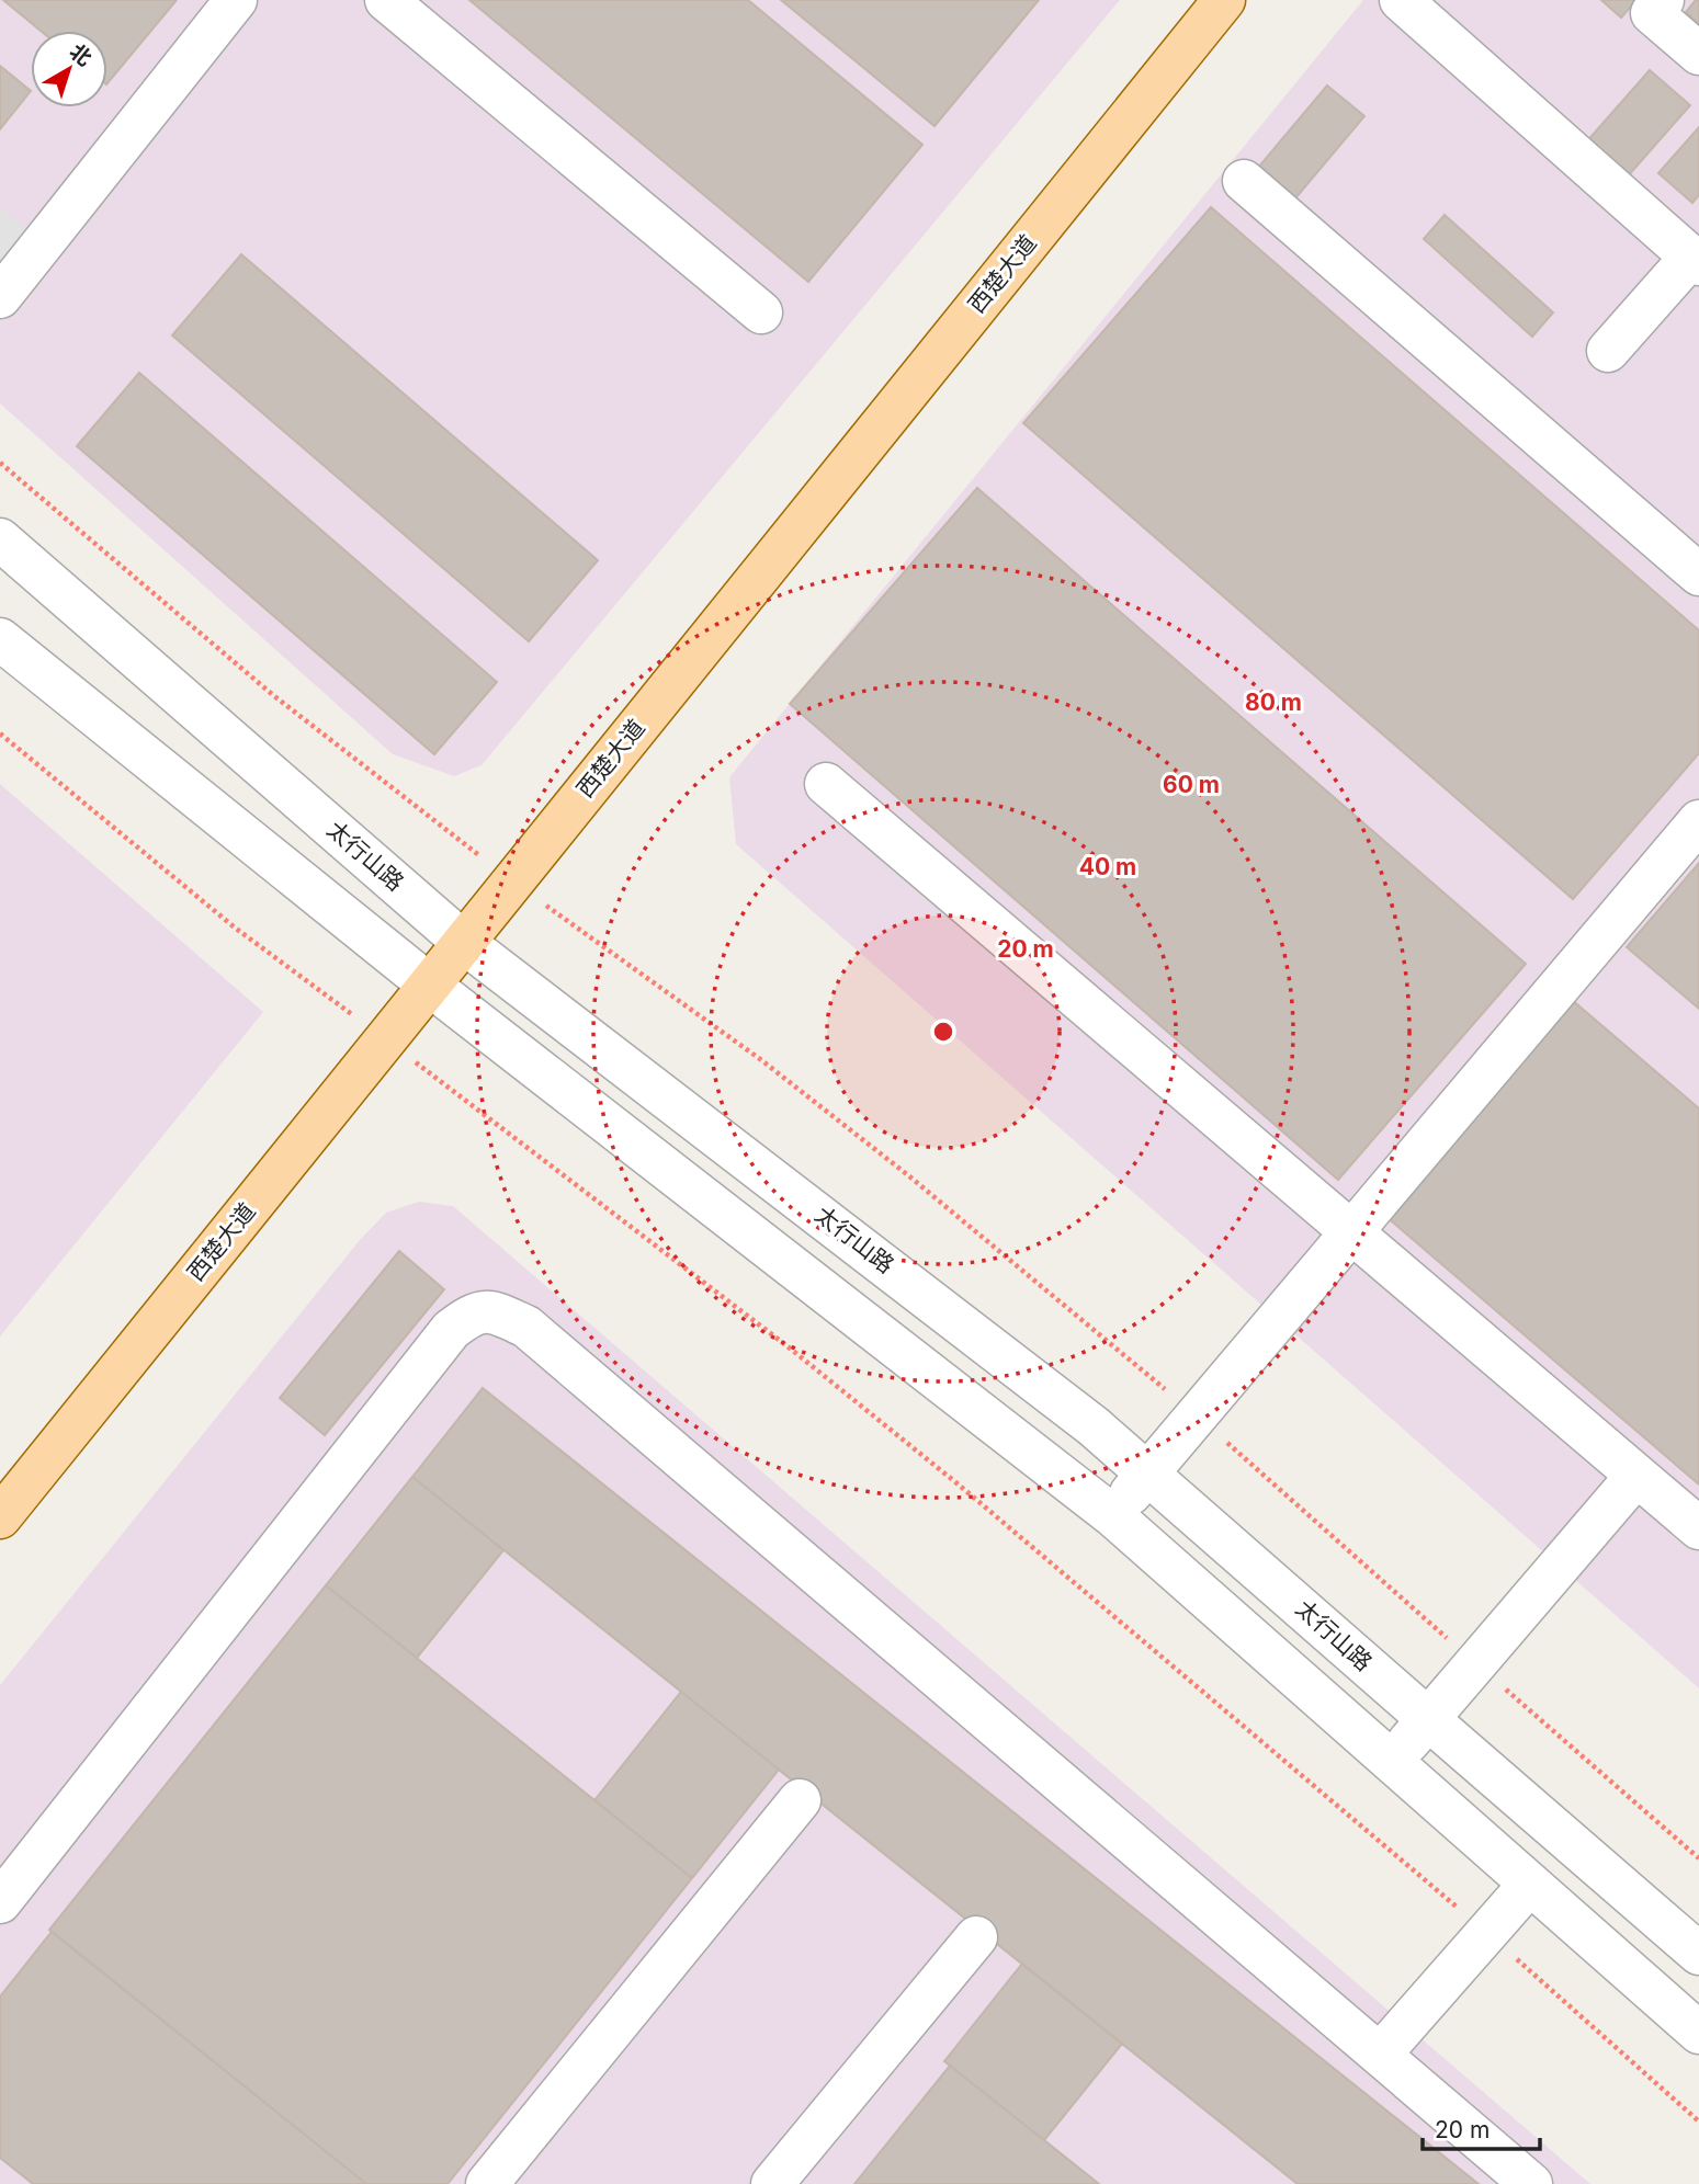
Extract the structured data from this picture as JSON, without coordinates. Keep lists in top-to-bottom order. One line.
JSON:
{"streets":{"main road":["西楚大道"],"street":["太行山路"]},"crossings":[["西楚大道","太行山路"]],"scale_bar":"20 m","north":"top right","rings":["80 m","60 m","40 m","20 m"]}
